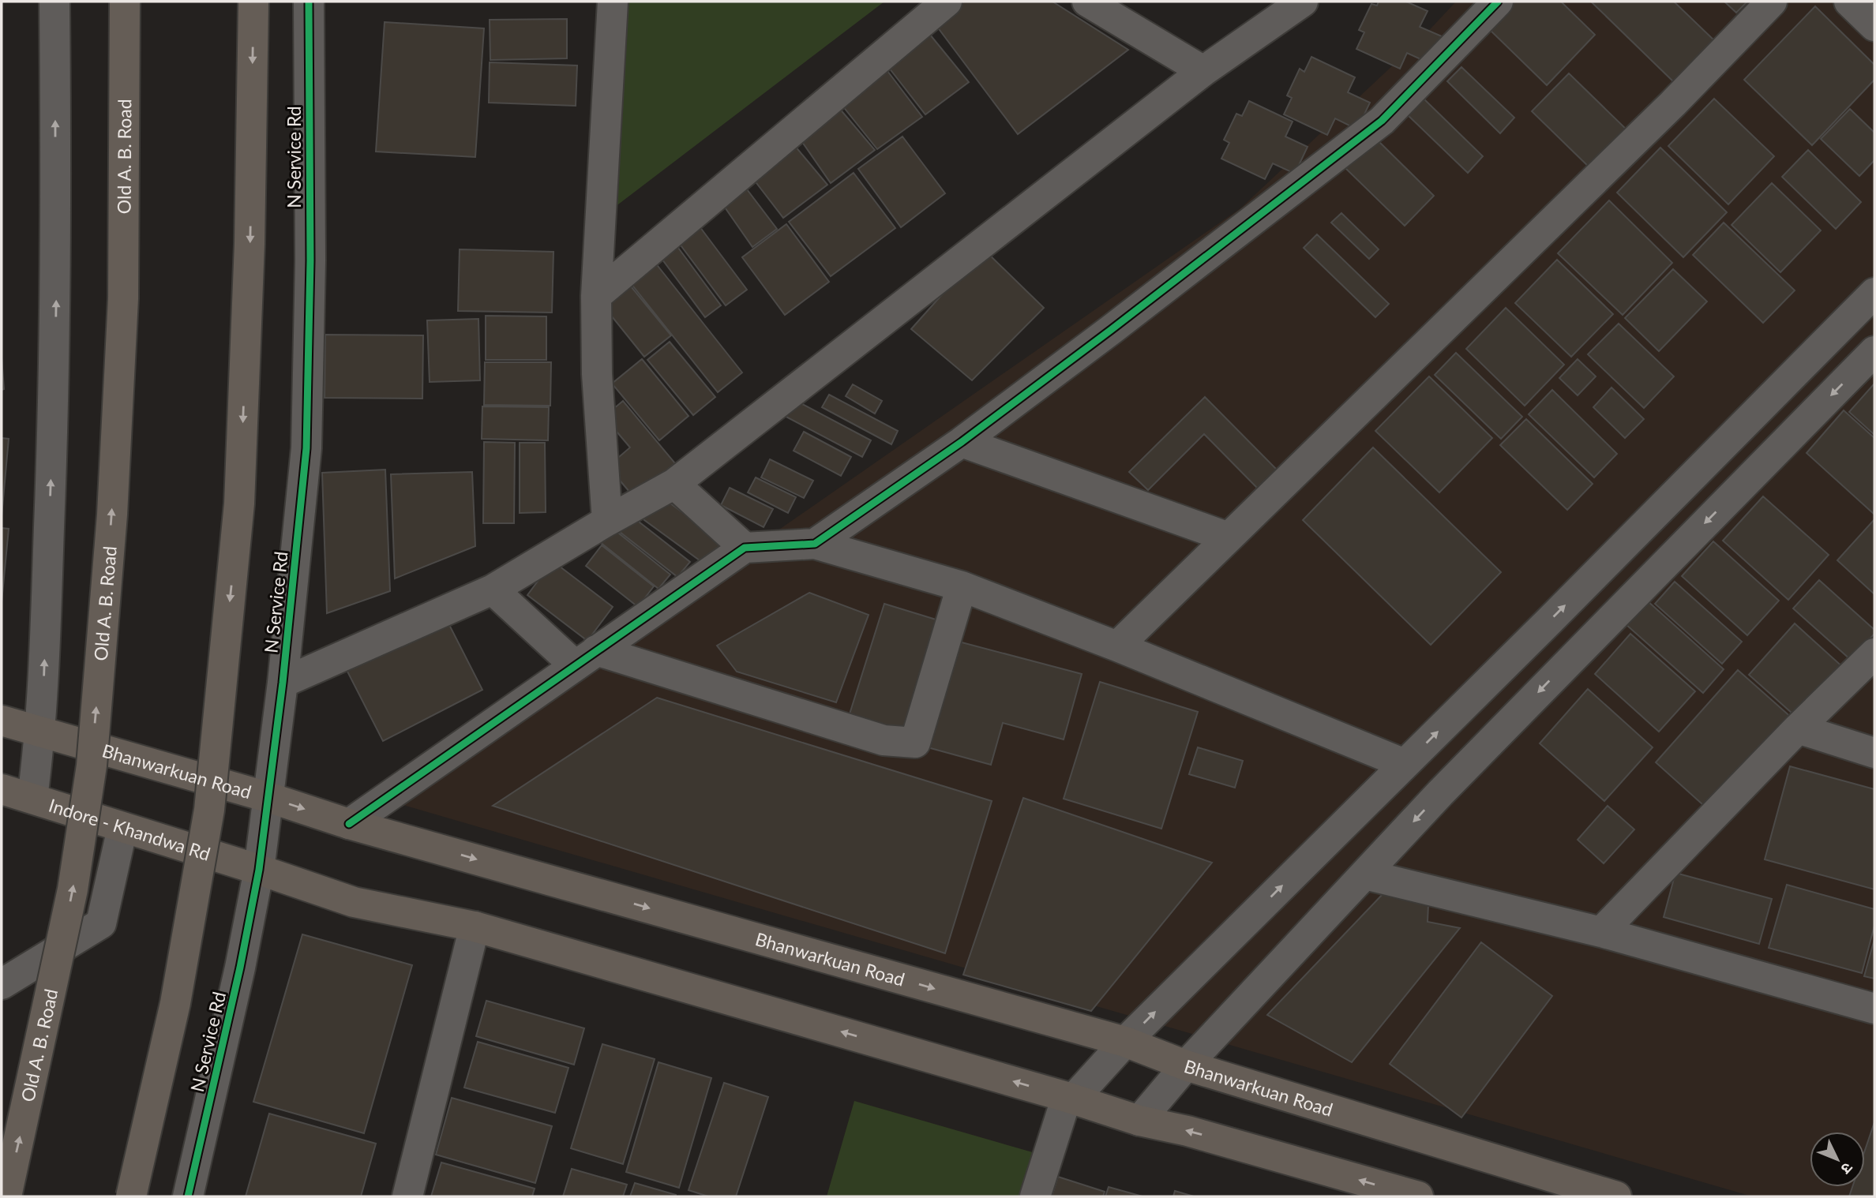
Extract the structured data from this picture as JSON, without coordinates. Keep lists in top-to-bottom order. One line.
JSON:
{"streets":{"main road":["Old A. B. Road","Bhanwarkuan Road","Indore - Khandwa Rd"],"street":["N Service Rd"]},"crossings":[["N Service Rd","Bhanwarkuan Road"],["N Service Rd","Indore - Khandwa Rd"]],"north":"bottom right"}
